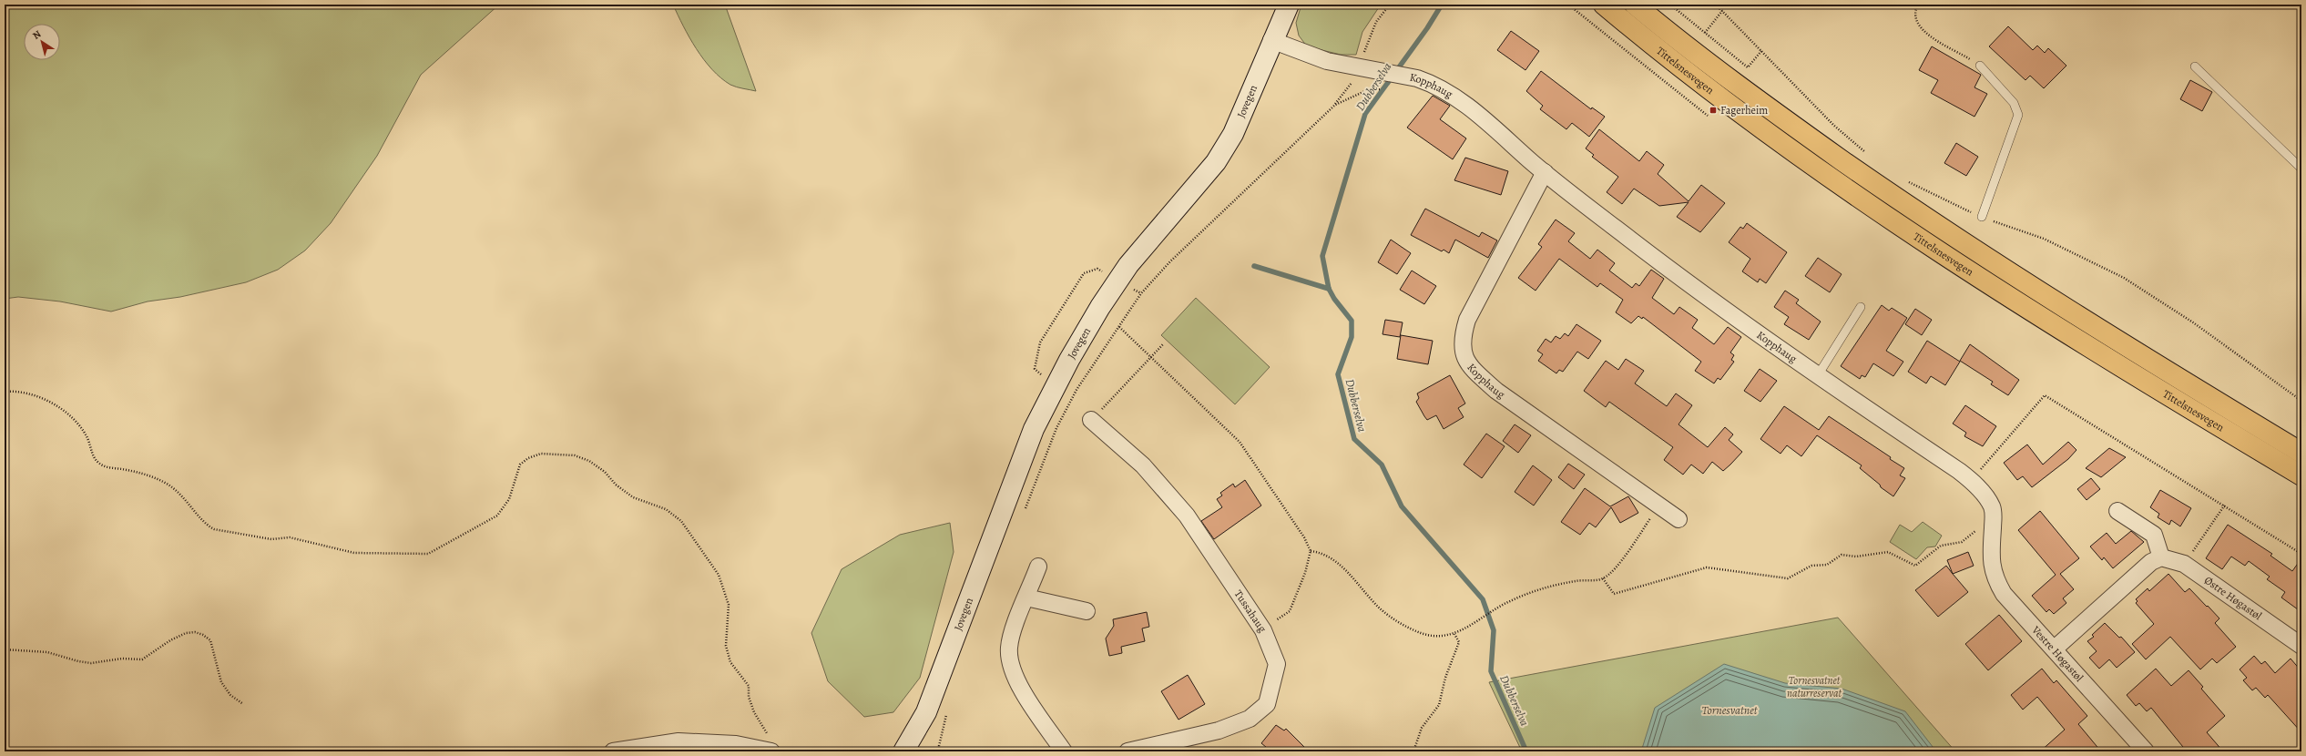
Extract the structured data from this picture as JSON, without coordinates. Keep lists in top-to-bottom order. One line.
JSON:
{"streets":{"main road":["Tittelsnesvegen"],"street":["Kopphaug","Jovegen","Østre Høgastøl","Tussahaug","Vestre Høgastøl"]},"crossings":[["Kopphaug","Jovegen"],["Kopphaug","Vestre Høgastøl"]],"water":["Dubberselva","Tornesvatnet"],"parks":["Tornesvatnet naturreservat"],"places":{"transit":["Fagerheim"]},"north":"top left"}
